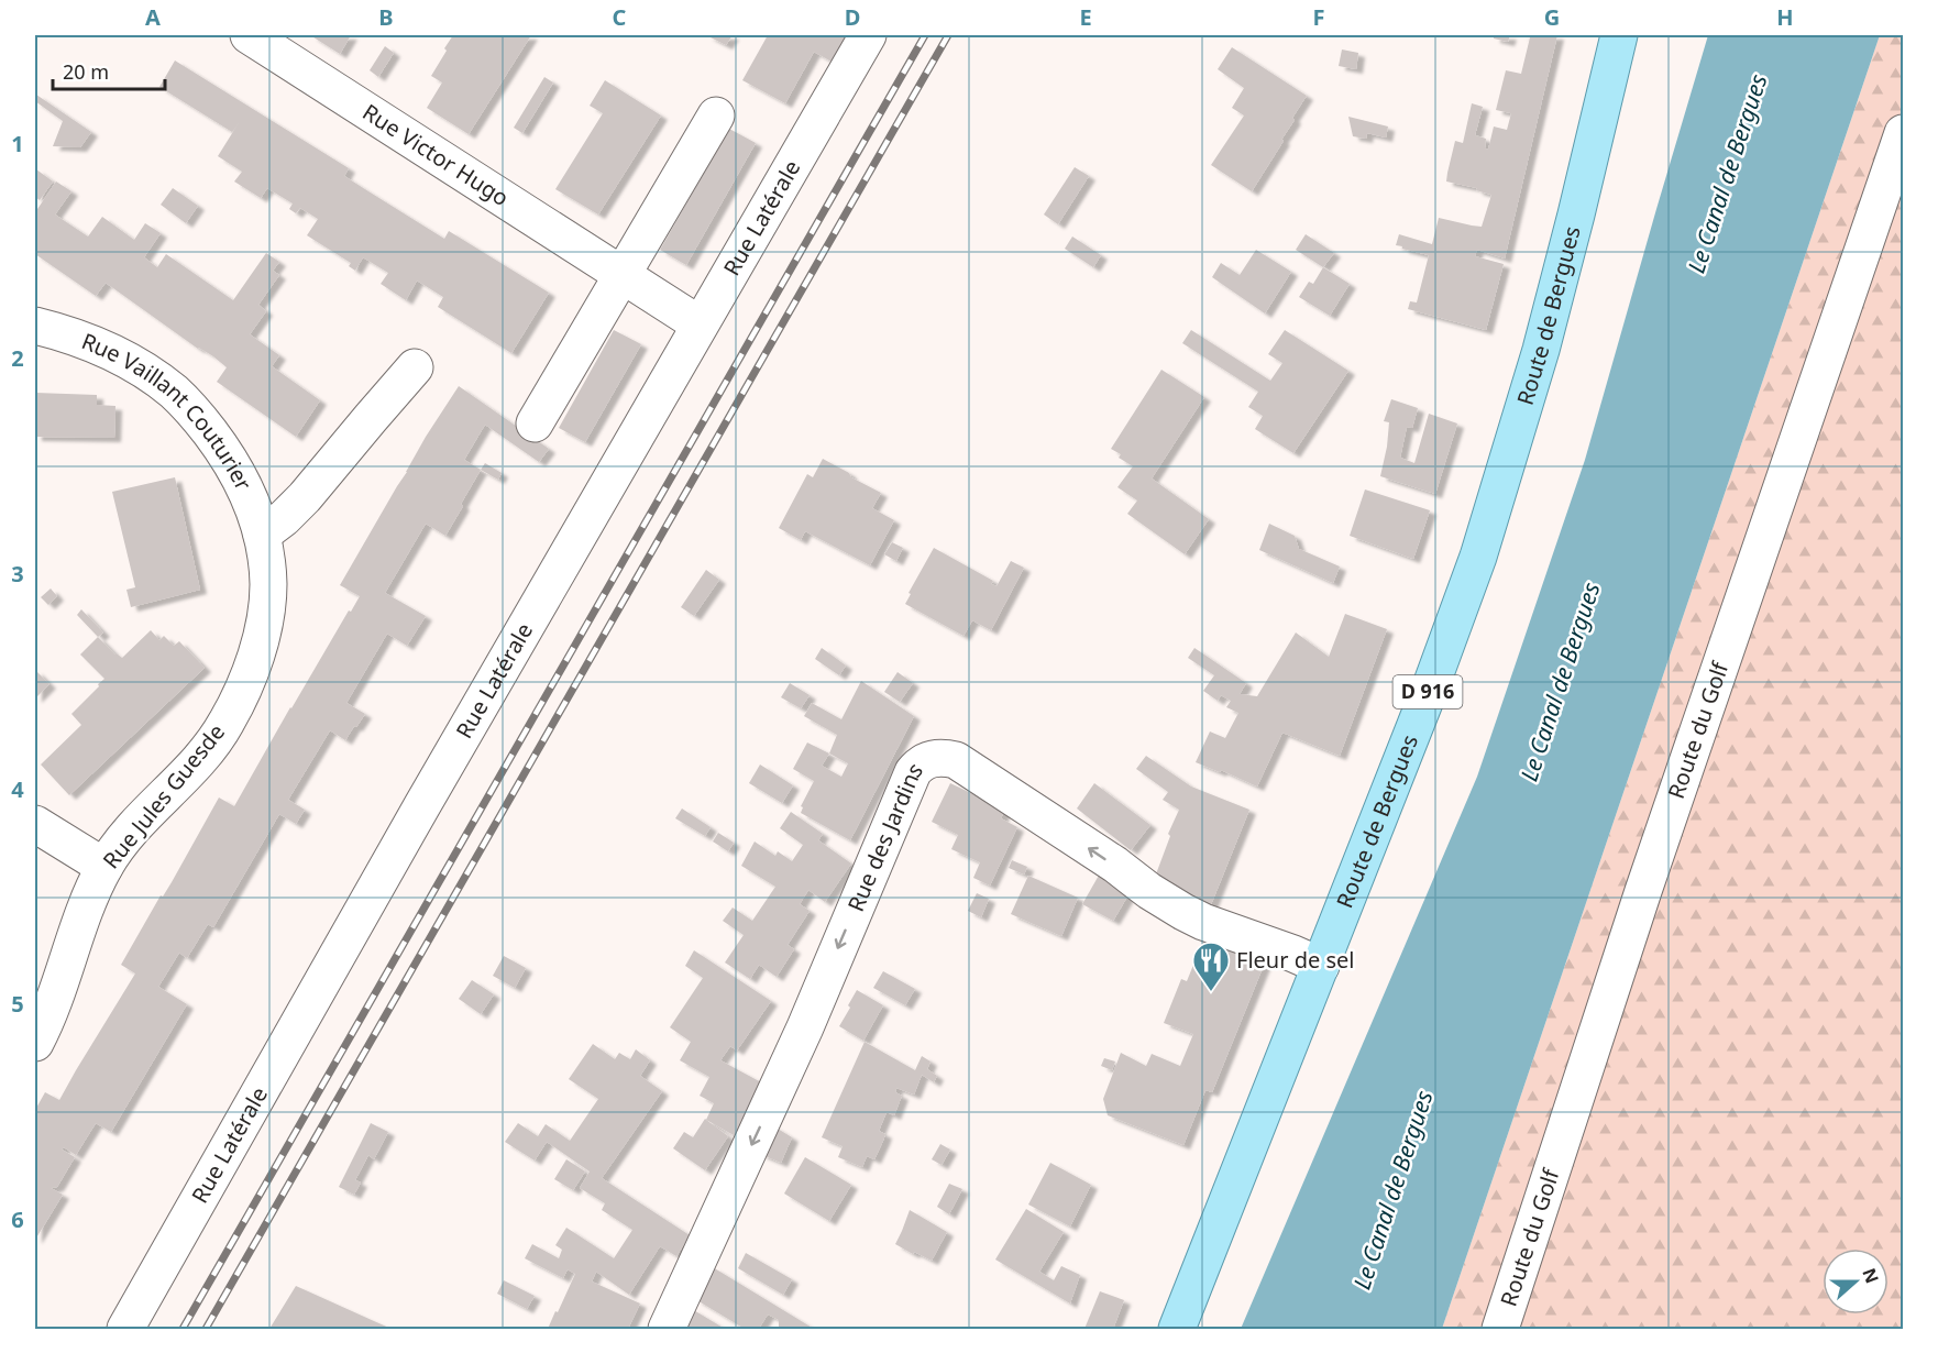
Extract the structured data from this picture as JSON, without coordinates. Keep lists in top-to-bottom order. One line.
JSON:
{"streets":{"main road":["Route de Bergues","D 916"],"street":["Rue Victor Hugo","Rue Latérale","Rue Vaillant Couturier","Route du Golf","Rue Jules Guesde","Rue des Jardins"]},"crossings":[["Rue Victor Hugo","Rue Latérale"],["Route de Bergues","Rue des Jardins"],["Rue Vaillant Couturier","Rue Jules Guesde"]],"water":["Le Canal de Bergues"],"places":{"restaurant":["Fleur de sel"]},"scale_bar":"20 m","north":"right","grid":{"columns":["A","B","C","D","E","F","G","H"],"rows":["1","2","3","4","5","6"]}}
